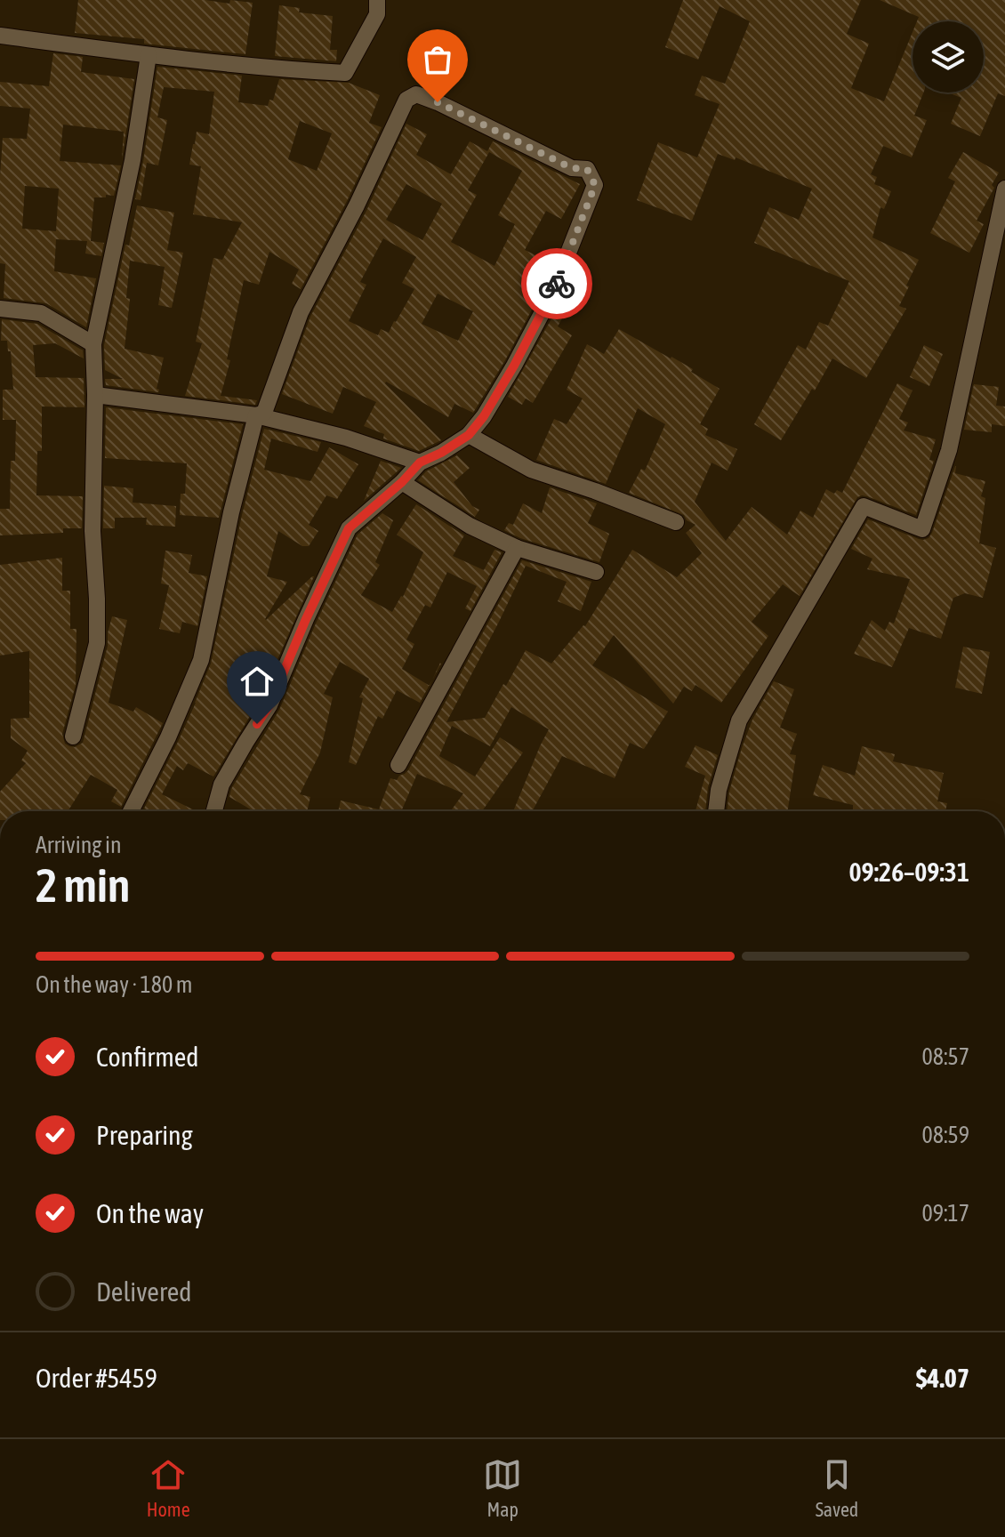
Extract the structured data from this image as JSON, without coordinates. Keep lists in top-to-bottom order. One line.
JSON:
{"page":{"heading":["2 min","Arriving in","09:26–09:31"],"panel":["Order #5459","$4.07"],"bar":"On the way · 180 m","list":[["Confirmed","08:57"],["Preparing","08:59"],["On the way","09:17"],"Delivered"],"tabs":["Home","Map","Saved"]}}
